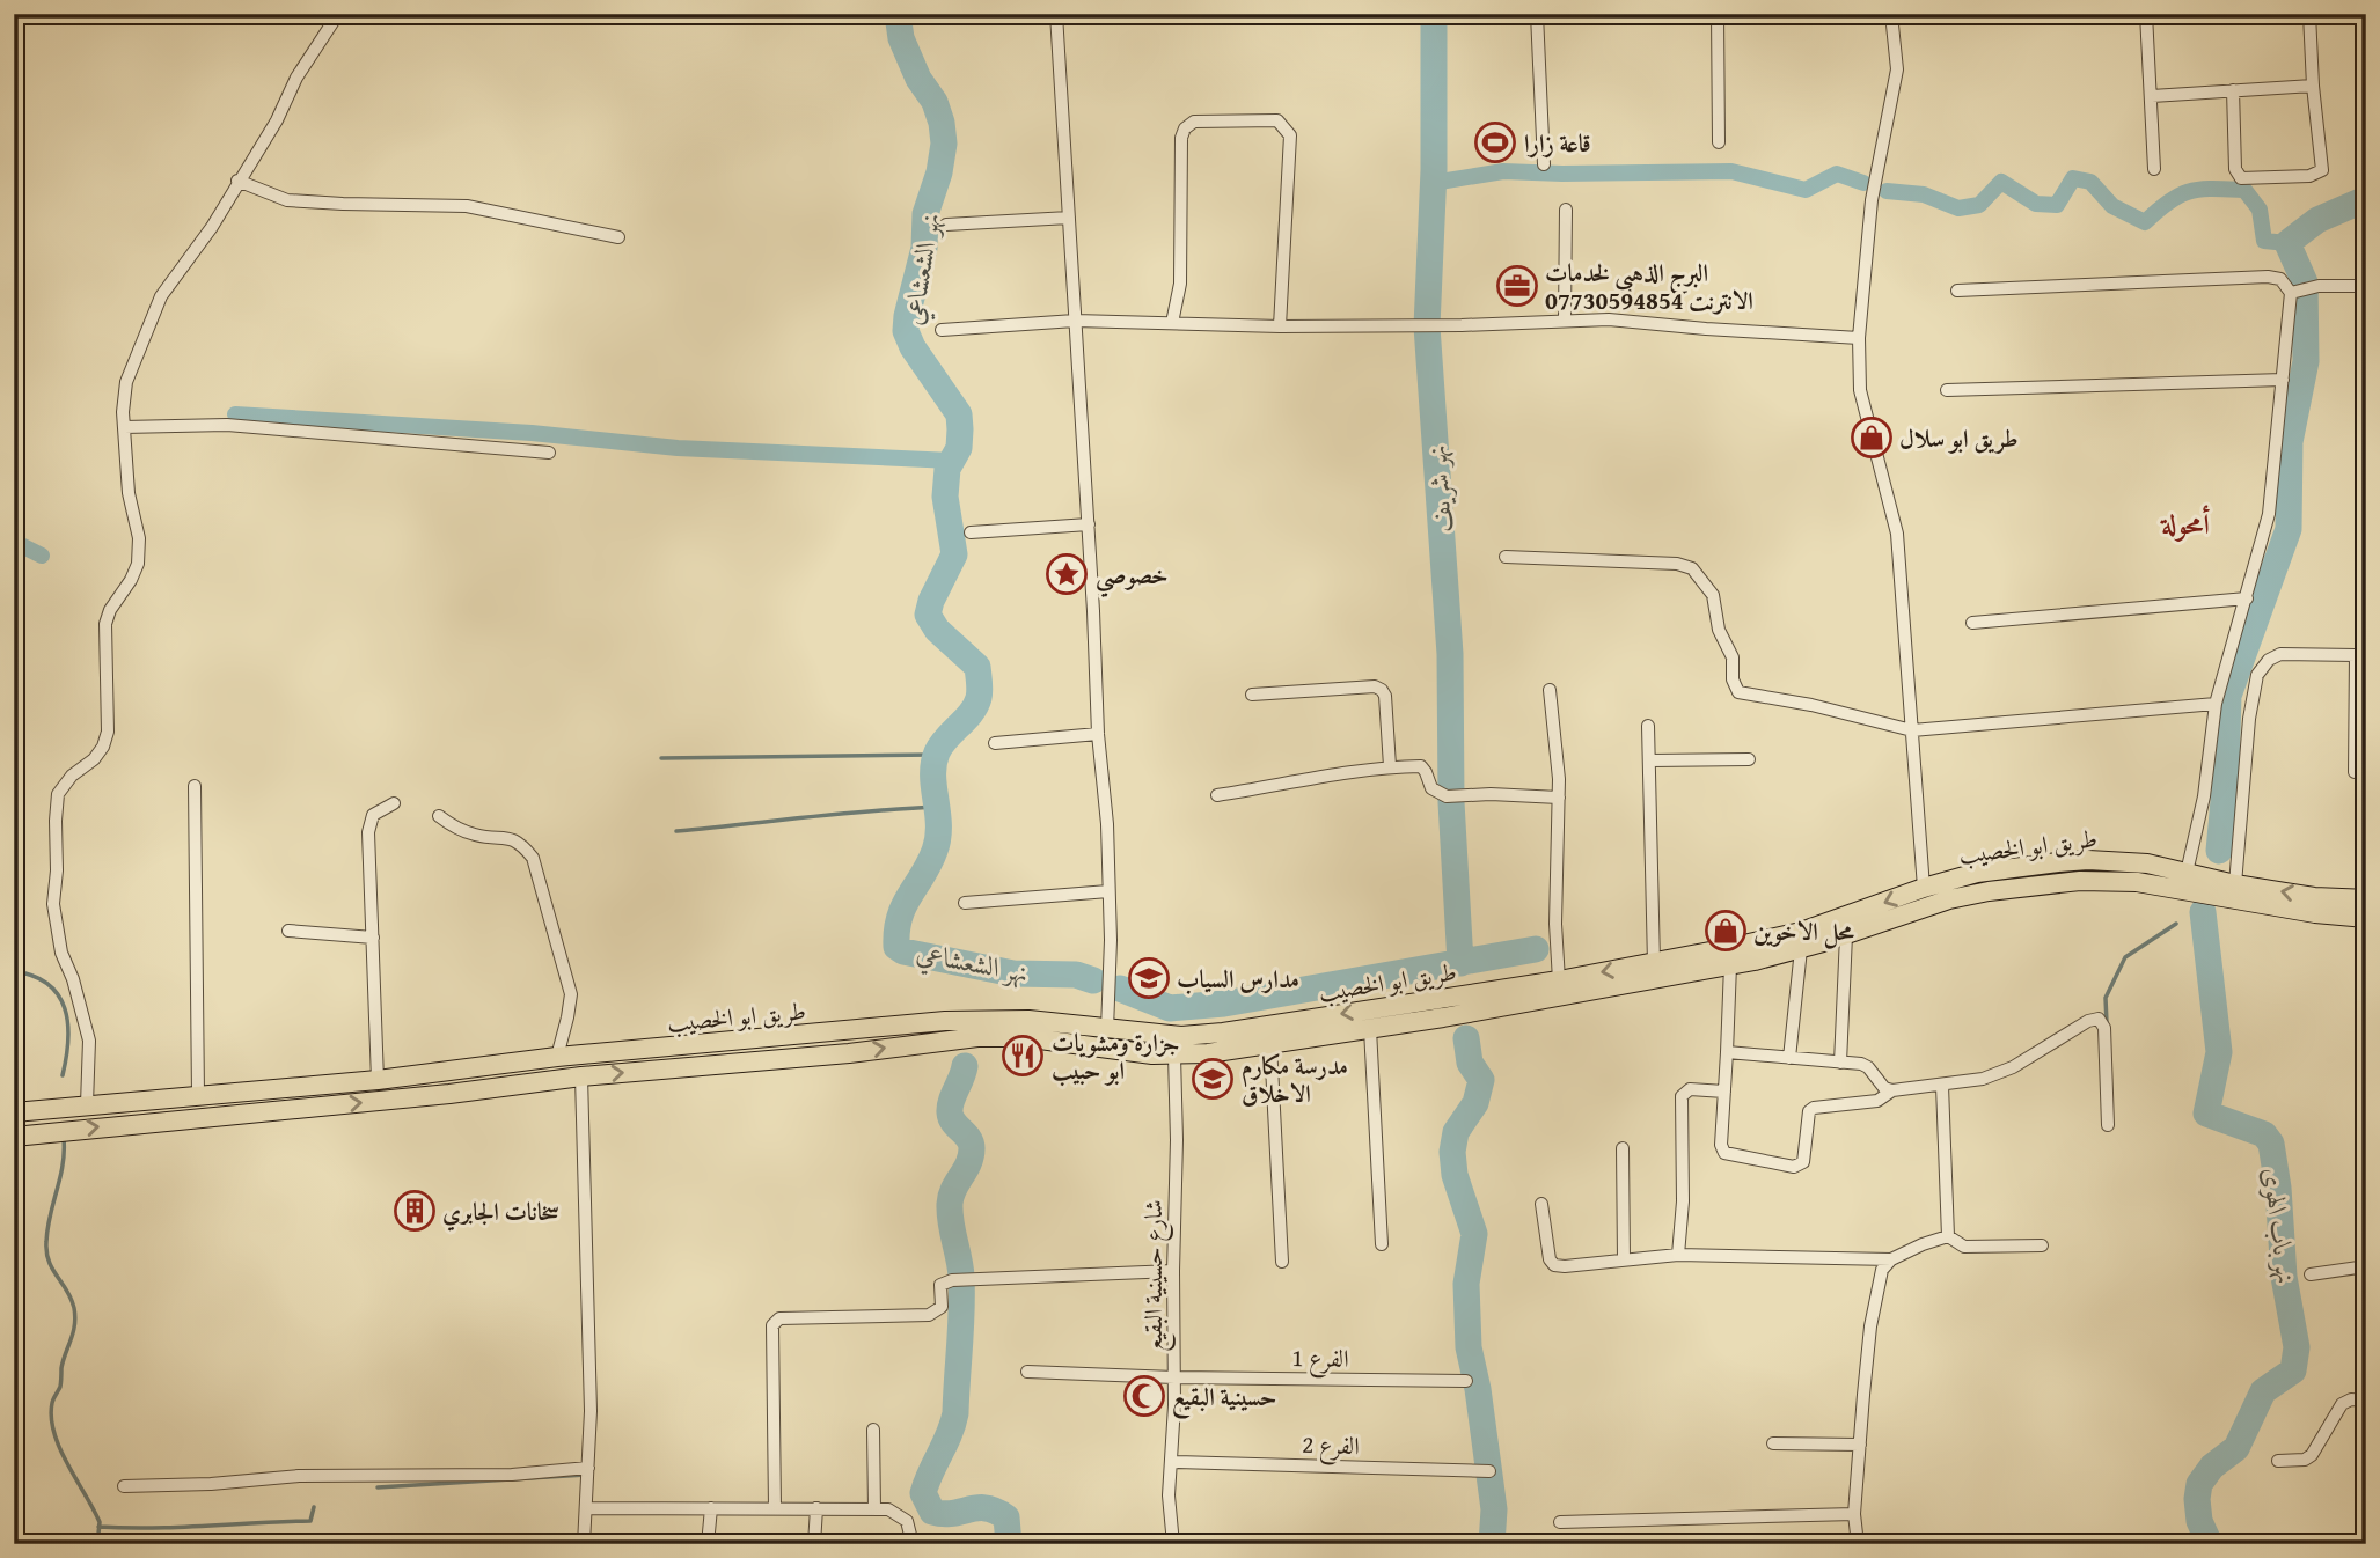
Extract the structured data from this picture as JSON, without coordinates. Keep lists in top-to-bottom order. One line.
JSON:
{"streets":{"main road":["طريق ابو الخصيب"],"street":["شارع حسينية البقيع","الفرع 1","الفرع 2"]},"crossings":[["طريق ابو الخصيب","شارع حسينية البقيع"],["شارع حسينية البقيع","الفرع 1"],["شارع حسينية البقيع","الفرع 2"]],"districts":["أمحولة"],"water":["نهر الشعشاعي","نهر شريف","نهر باب الهوى"],"places":{"sports":["قاعة زارا"],"office":["البرج الذهبي لخدمات الانترنت 07730594854"],"shop":["طريق ابو سلال","محل الاخوين"],"place":["خصوصي"],"school or university":["مدارس السياب","مدرسة مكارم الاخلاق"],"restaurant":["جزارة ومشويات ابو حبيب"],"building":["سخانات الجابري"],"mosque":["حسينية البقيع"]}}
